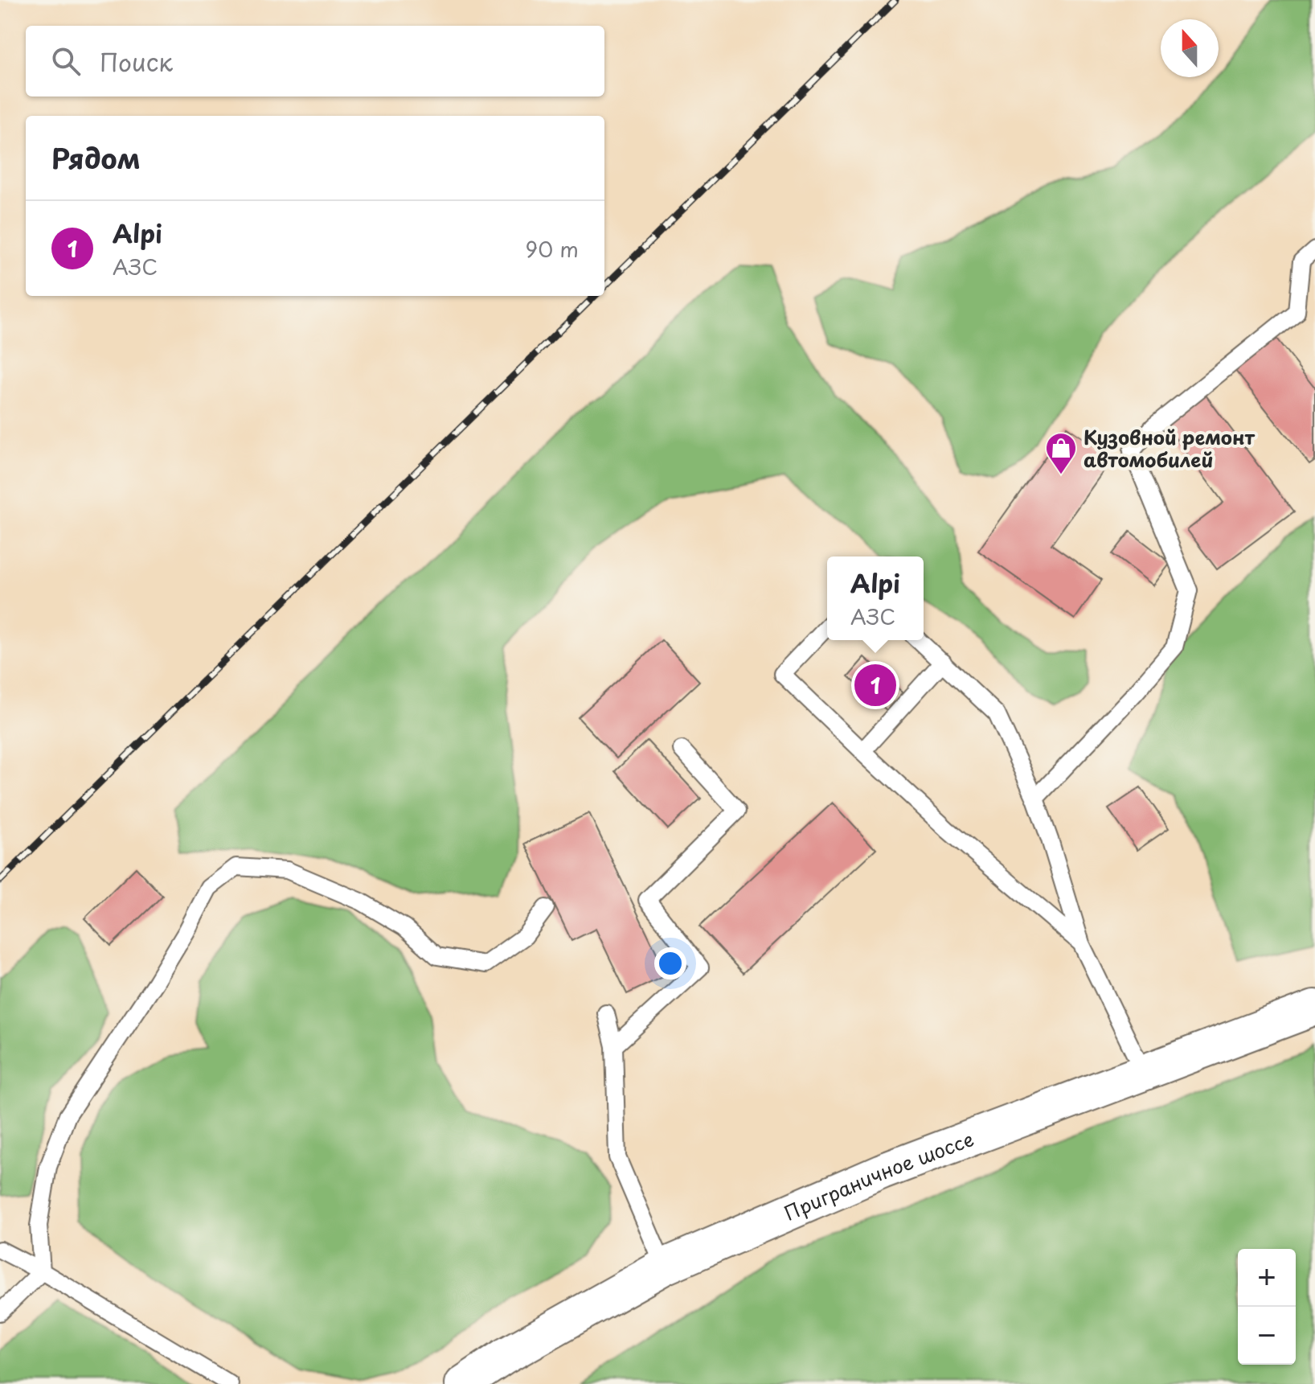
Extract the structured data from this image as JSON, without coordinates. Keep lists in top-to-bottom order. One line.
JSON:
{"streets":{"main road":["Приграничное шоссе"]},"places":{"shop":["Кузовной ремонт автомобилей"]},"north":"top","page":{"search":"Поиск","heading":"Рядом","list":[{"mark":"1","name":"Alpi","note":"АЗС","value":"90 m"}],"popup":["Alpi","АЗС"],"pins":"1","map_buttons":["+","−"]}}
